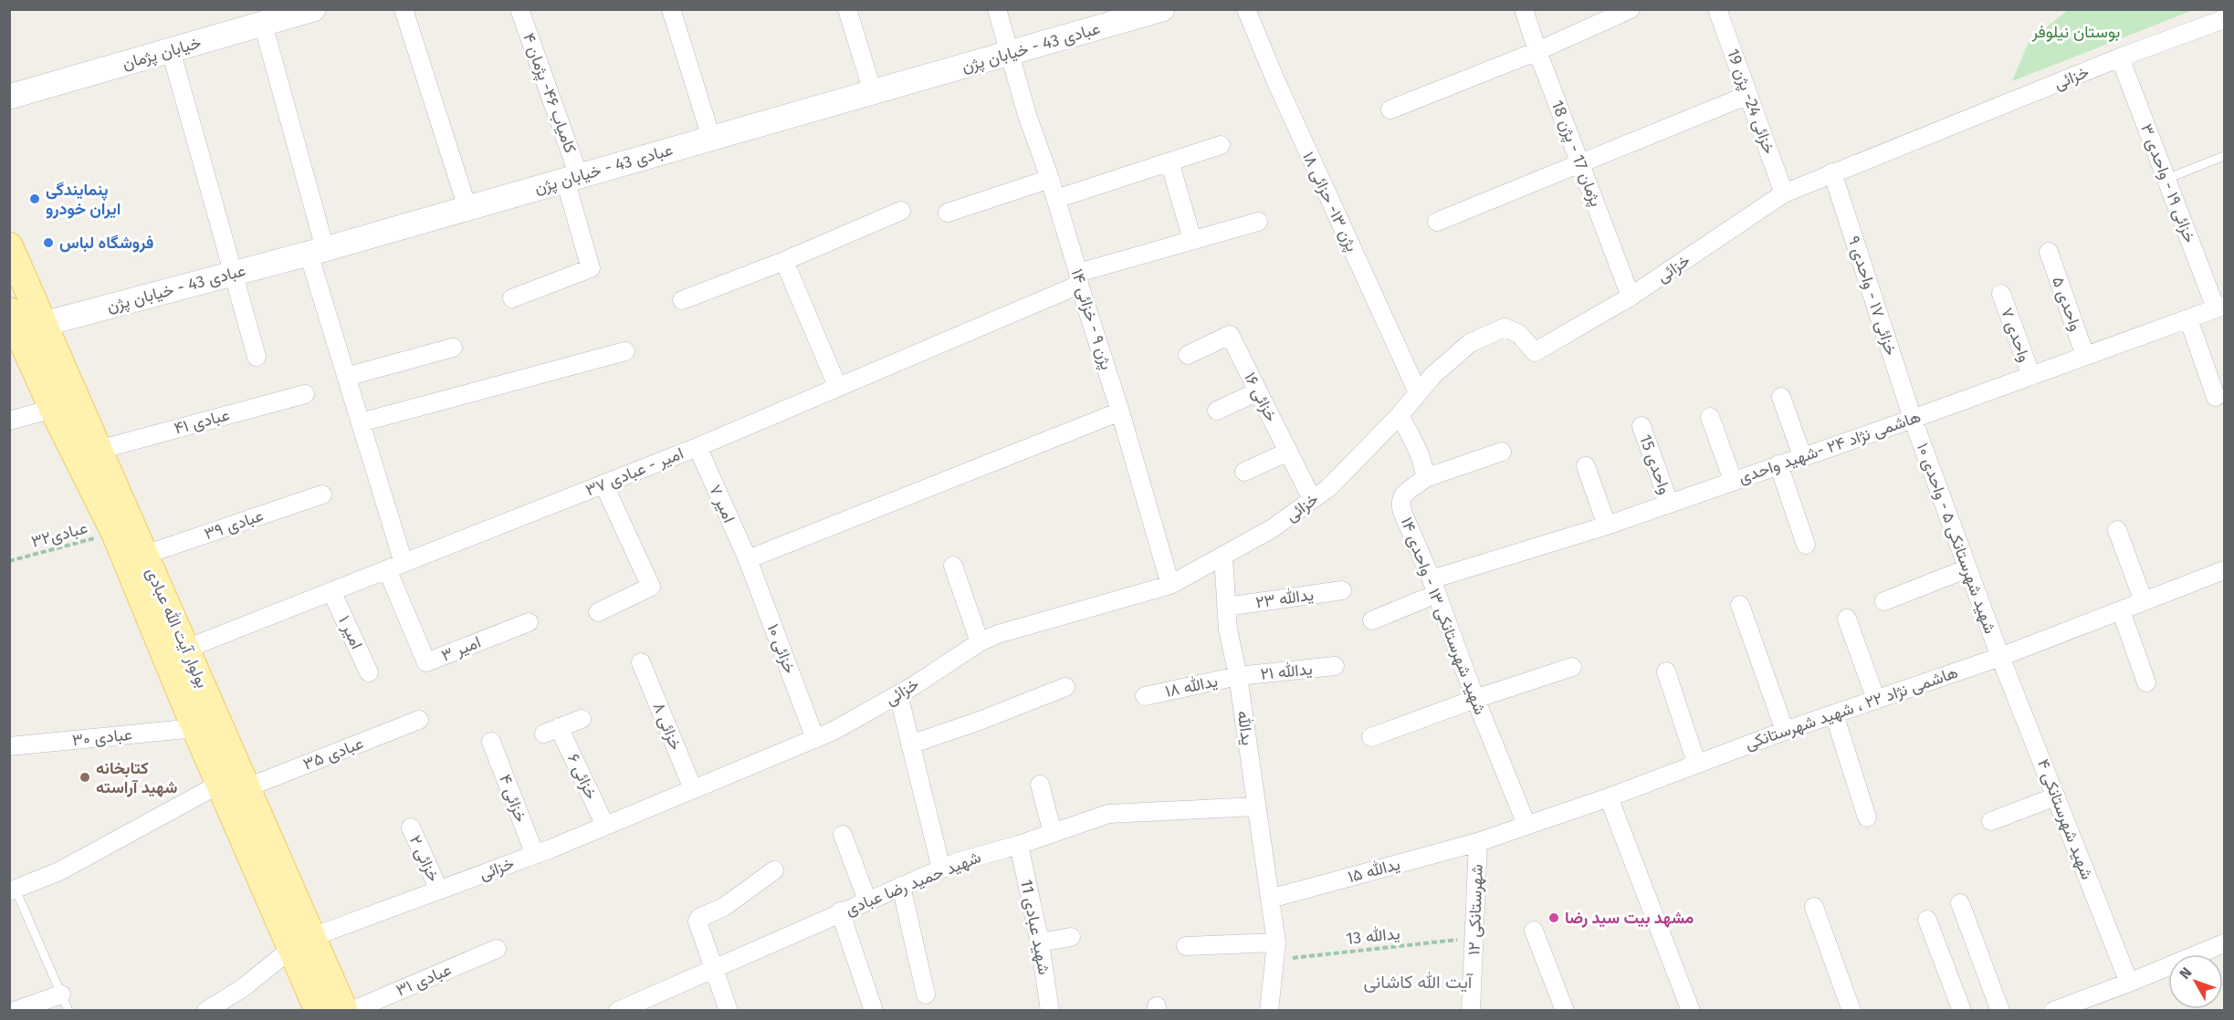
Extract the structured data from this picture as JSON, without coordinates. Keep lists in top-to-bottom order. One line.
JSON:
{"streets":{"main road":["بولوار آیت الله عبادی"],"street":["عبادی 43 - خیابان پژن","خیابان پژمان","خزائی","کامیاب ۴۶- پژمان ۴","خزائی 24- پژن 19","پژمان 17 - پژن 18","خزائی ۱۹ - واحدی ۳","پژن ۱۳- حزائی ۱۸","خزائی ۱۷ - واحدی ۹","واحدی ۵","پژن ۹ - خزائی ۱۴","واحدی ۷","خزائی ۱۶","عبادی ۴۱","هاشمی نژاد ۲۴ -شهید واحدی","واحدی 15","امیر - عبادی ۳۷","امیر ۷","عبادی ۳۹","شهید شهرستانکی ۵ - واحدی ۱۰","یدالله ۲۳","شهید شهرستانکی ۱۳ - واحدی ۱۴","امیر ۱","امیر ۳","خزائی ۱۰","یدالله ۲۱","یدالله ۱۸","هاشمی نژاد ۲۲ ، شهید شهرستانکی","خزائی ۸","یدالله","عبادی ۳۰","عبادی ۳۵","خزائی ۶","خزائی ۴","شهید شهرستانکی ۴","خزائی ۲","یدالله ۱۵","شهید حمید رضا عبادی","شهرستانکی ۱۲","شهید عبادی 11","عبادی ۳۱"],"path":["عبادی۳۲","یدالله 13"]},"crossings":[["عبادی 43 - خیابان پژن","کامیاب ۴۶- پژمان ۴"],["عبادی 43 - خیابان پژن","پژن ۹ - خزائی ۱۴"],["عبادی 43 - خیابان پژن","بولوار آیت الله عبادی"],["خزائی","خزائی 24- پژن 19"],["خزائی","پژمان 17 - پژن 18"],["خزائی","خزائی ۱۹ - واحدی ۳"],["خزائی","پژن ۱۳- حزائی ۱۸"],["خزائی","خزائی ۱۷ - واحدی ۹"],["خزائی","پژن ۹ - خزائی ۱۴"],["خزائی","خزائی ۱۶"],["خزائی","بولوار آیت الله عبادی"],["خزائی","خزائی ۱۰"],["خزائی","خزائی ۸"],["خزائی","یدالله"],["خزائی","خزائی ۶"],["خزائی","خزائی ۴"],["خزائی","خزائی ۲"],["خزائی ۱۹ - واحدی ۳","هاشمی نژاد ۲۴ -شهید واحدی"],["خزائی ۱۷ - واحدی ۹","هاشمی نژاد ۲۴ -شهید واحدی"],["خزائی ۱۷ - واحدی ۹","شهید شهرستانکی ۵ - واحدی ۱۰"],["واحدی ۵","هاشمی نژاد ۲۴ -شهید واحدی"],["پژن ۹ - خزائی ۱۴","امیر - عبادی ۳۷"],["واحدی ۷","هاشمی نژاد ۲۴ -شهید واحدی"],["عبادی ۴۱","بولوار آیت الله عبادی"],["هاشمی نژاد ۲۴ -شهید واحدی","واحدی 15"],["هاشمی نژاد ۲۴ -شهید واحدی","شهید شهرستانکی ۵ - واحدی ۱۰"],["هاشمی نژاد ۲۴ -شهید واحدی","شهید شهرستانکی ۱۳ - واحدی ۱۴"],["امیر - عبادی ۳۷","امیر ۷"],["امیر - عبادی ۳۷","بولوار آیت الله عبادی"],["امیر - عبادی ۳۷","امیر ۱"],["امیر - عبادی ۳۷","امیر ۳"],["امیر ۷","خزائی ۱۰"],["عبادی ۳۹","بولوار آیت الله عبادی"],["عبادی۳۲","بولوار آیت الله عبادی"],["شهید شهرستانکی ۵ - واحدی ۱۰","هاشمی نژاد ۲۲ ، شهید شهرستانکی"],["شهید شهرستانکی ۵ - واحدی ۱۰","شهید شهرستانکی ۴"],["یدالله ۲۳","یدالله"],["شهید شهرستانکی ۱۳ - واحدی ۱۴","هاشمی نژاد ۲۲ ، شهید شهرستانکی"],["بولوار آیت الله عبادی","عبادی ۳۰"],["بولوار آیت الله عبادی","عبادی ۳۵"],["یدالله ۲۱","یدالله ۱۸"],["یدالله ۲۱","یدالله"],["یدالله ۱۸","یدالله"],["هاشمی نژاد ۲۲ ، شهید شهرستانکی","شهید شهرستانکی ۴"],["هاشمی نژاد ۲۲ ، شهید شهرستانکی","یدالله ۱۵"],["هاشمی نژاد ۲۲ ، شهید شهرستانکی","شهرستانکی ۱۲"],["یدالله","یدالله ۱۵"],["یدالله","شهید حمید رضا عبادی"],["یدالله","یدالله 13"],["یدالله ۱۵","شهرستانکی ۱۲"],["شهید حمید رضا عبادی","شهید عبادی 11"],["شهرستانکی ۱۲","یدالله 13"]],"districts":["آیت الله کاشانی"],"parks":["بوستان نیلوفر"],"places":["پنمایندگی ایران خودرو","فروشگاه لباس","کتابخانه شهید آراسته","مشهد بيت سيد رضا"],"north":"top left"}
